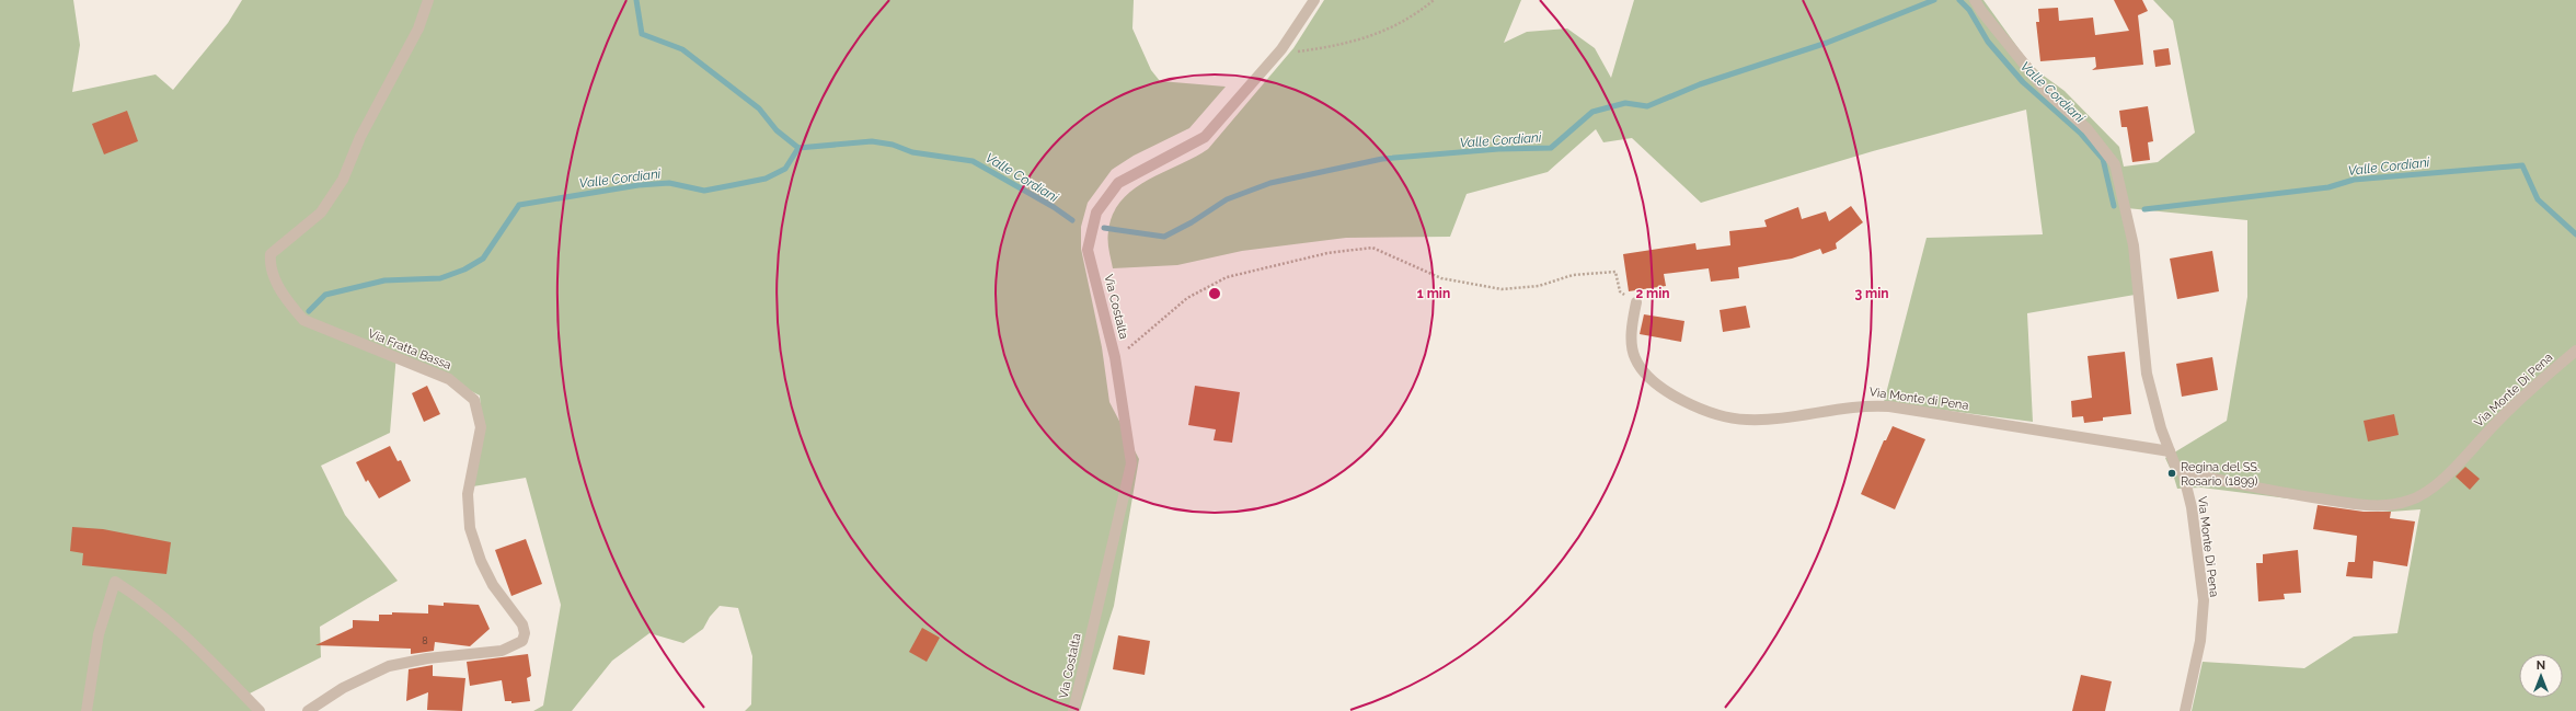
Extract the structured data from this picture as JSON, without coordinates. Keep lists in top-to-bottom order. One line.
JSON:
{"streets":{"street":["Via Costalta","Via Fratta Bassa","Via Monte Di Pena","Via Monte di Pena"]},"water":["Valle Cordiani"],"places":["Regina del SS. Rosario (1899)"],"house_numbers":["8"],"north":"top","rings":["1 min","2 min","3 min"]}
